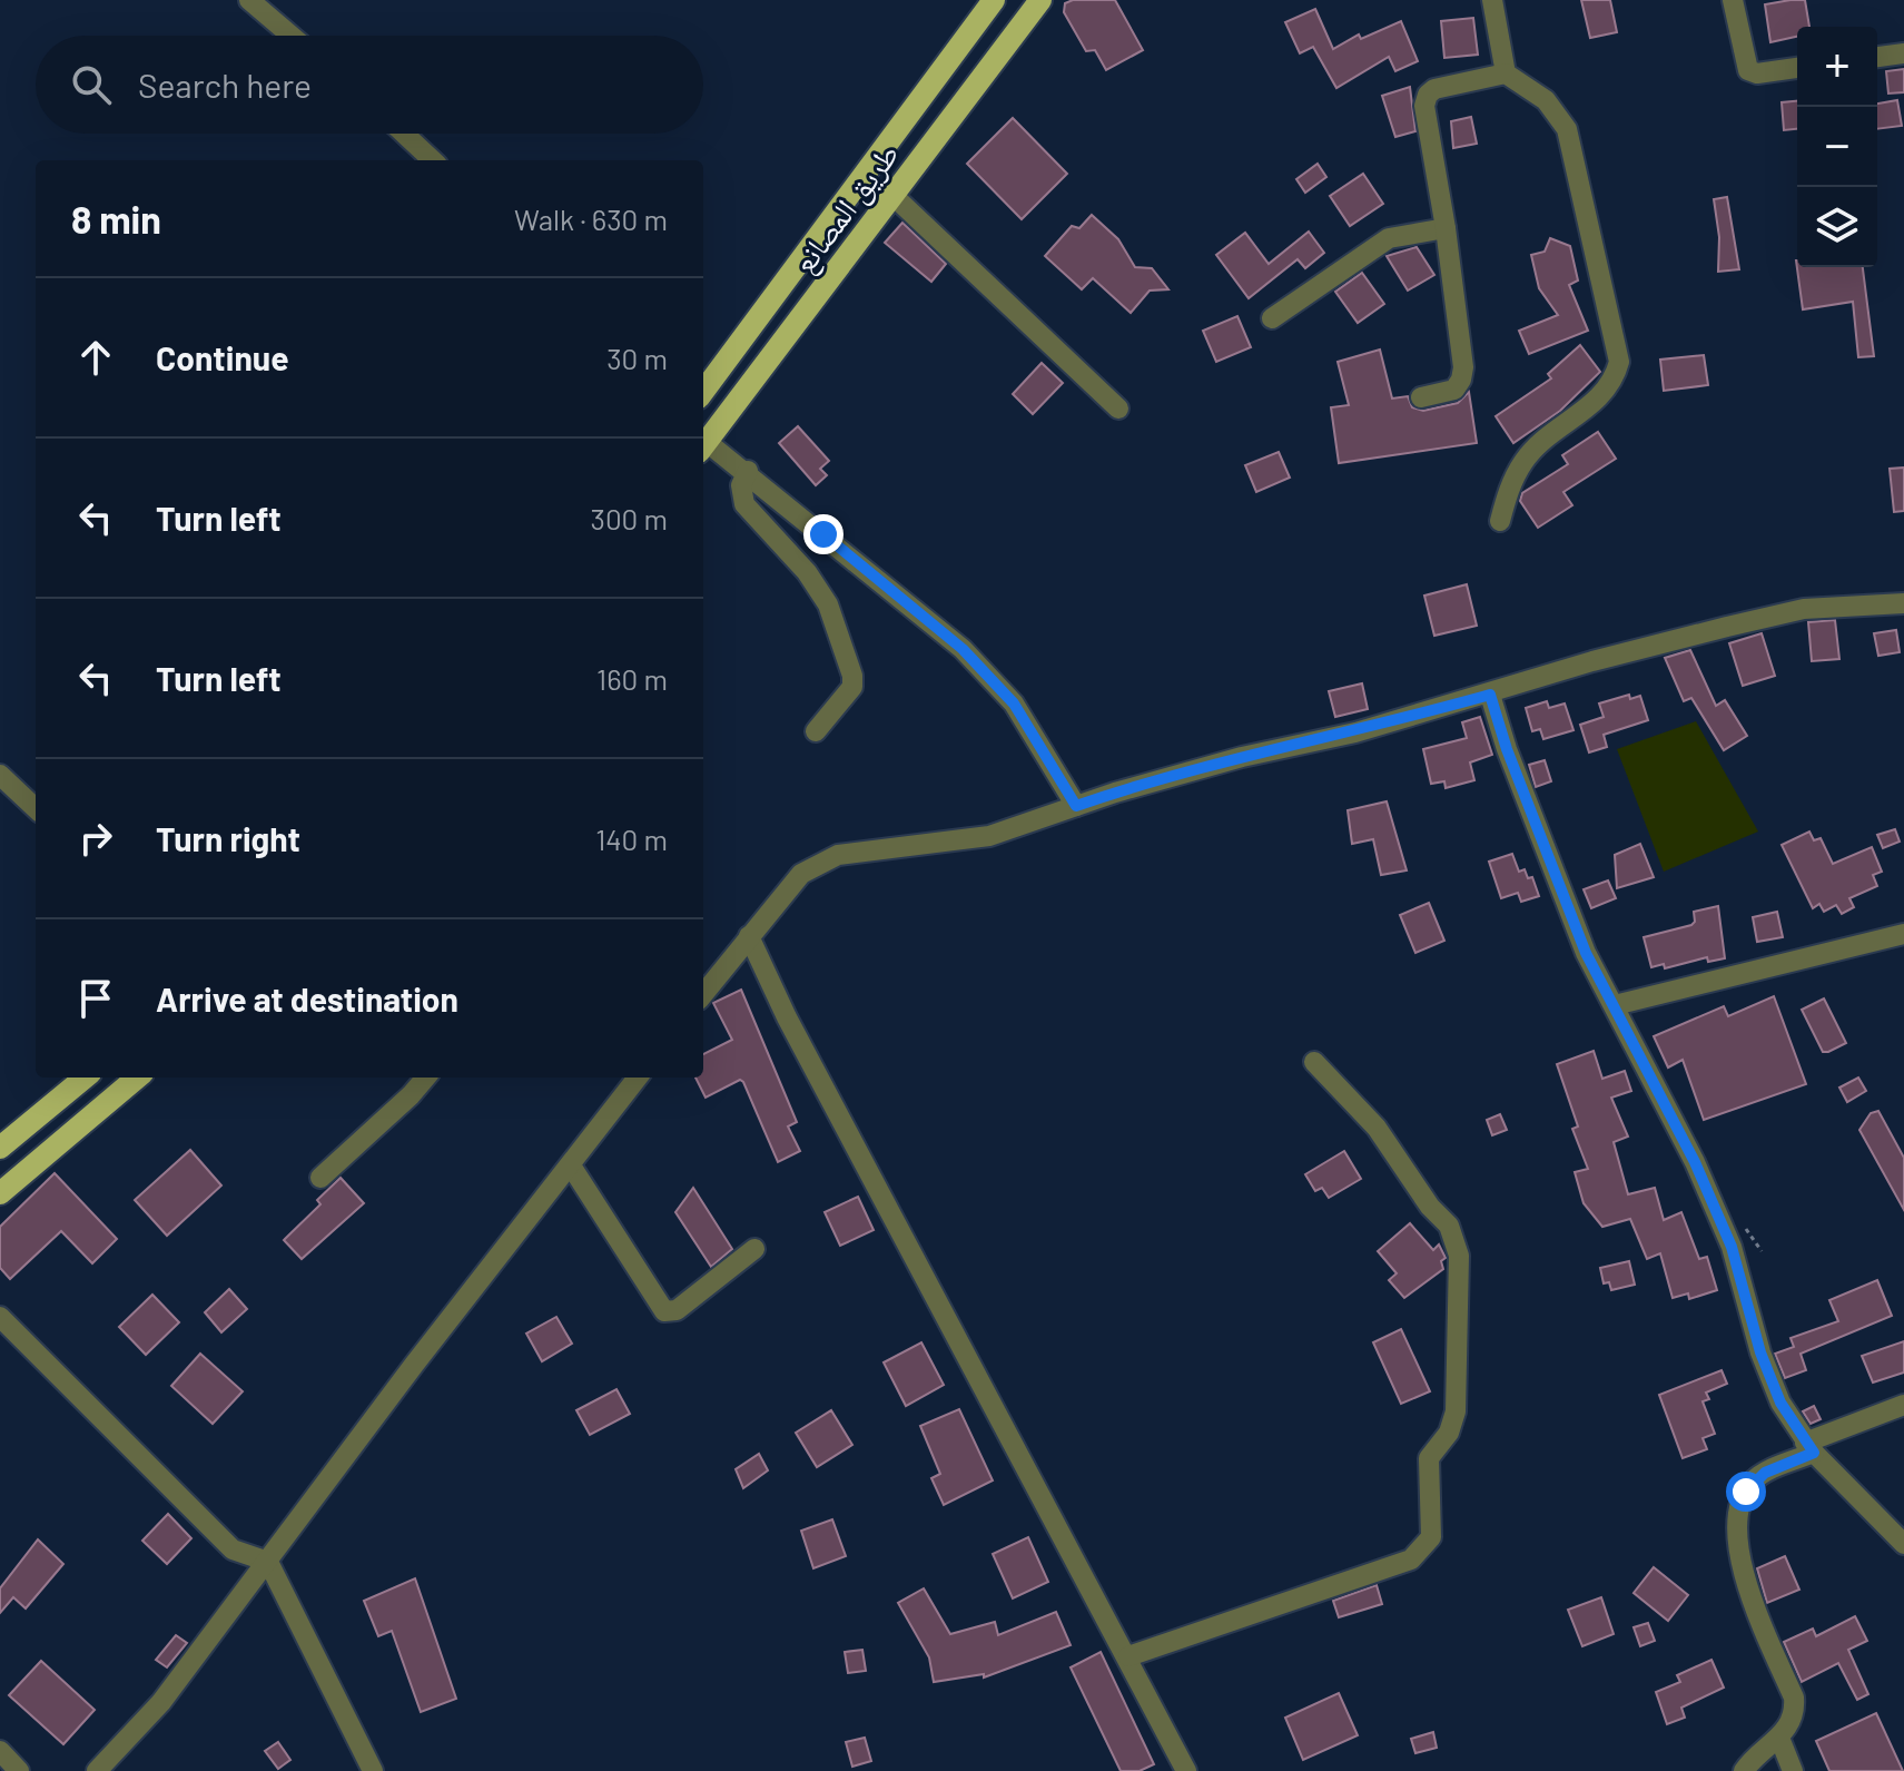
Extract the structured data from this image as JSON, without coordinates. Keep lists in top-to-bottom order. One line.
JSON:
{"streets":{"main road":["طريق المصانع"]},"page":{"map_buttons":["+","−"],"search":"Search here","heading":["8 min","Walk · 630 m"],"list":[["Continue","30 m"],["Turn left","300 m"],["Turn left","160 m"],["Turn right","140 m"],"Arrive at destination"]}}
